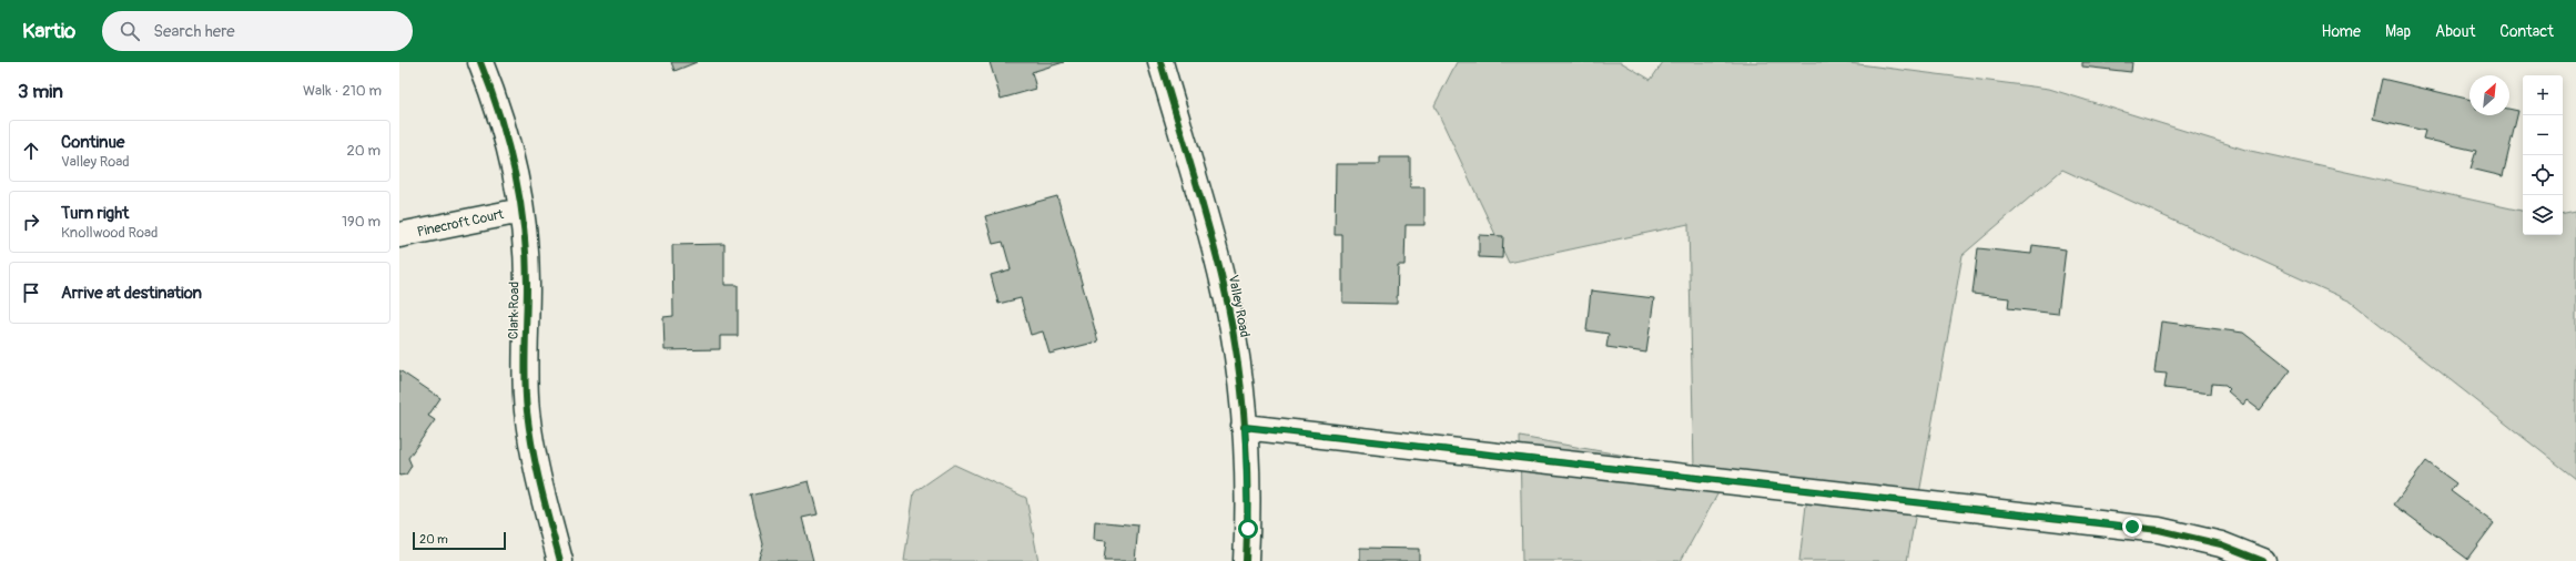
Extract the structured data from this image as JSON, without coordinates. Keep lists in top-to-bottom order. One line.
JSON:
{"streets":{"street":["Pinecroft Court","Valley Road","Clark Road"]},"crossings":[["Pinecroft Court","Clark Road"]],"scale_bar":"20 m","north":"top right","page":{"header":"Kartio","search":"Search here","nav":["Home","Map","About","Contact"],"heading":["3 min","Walk · 210 m"],"map_buttons":["+","−"],"list":[["Continue","Valley Road","20 m"],["Turn right","Knollwood Road","190 m"],"Arrive at destination"],"scale":"20 m"}}
